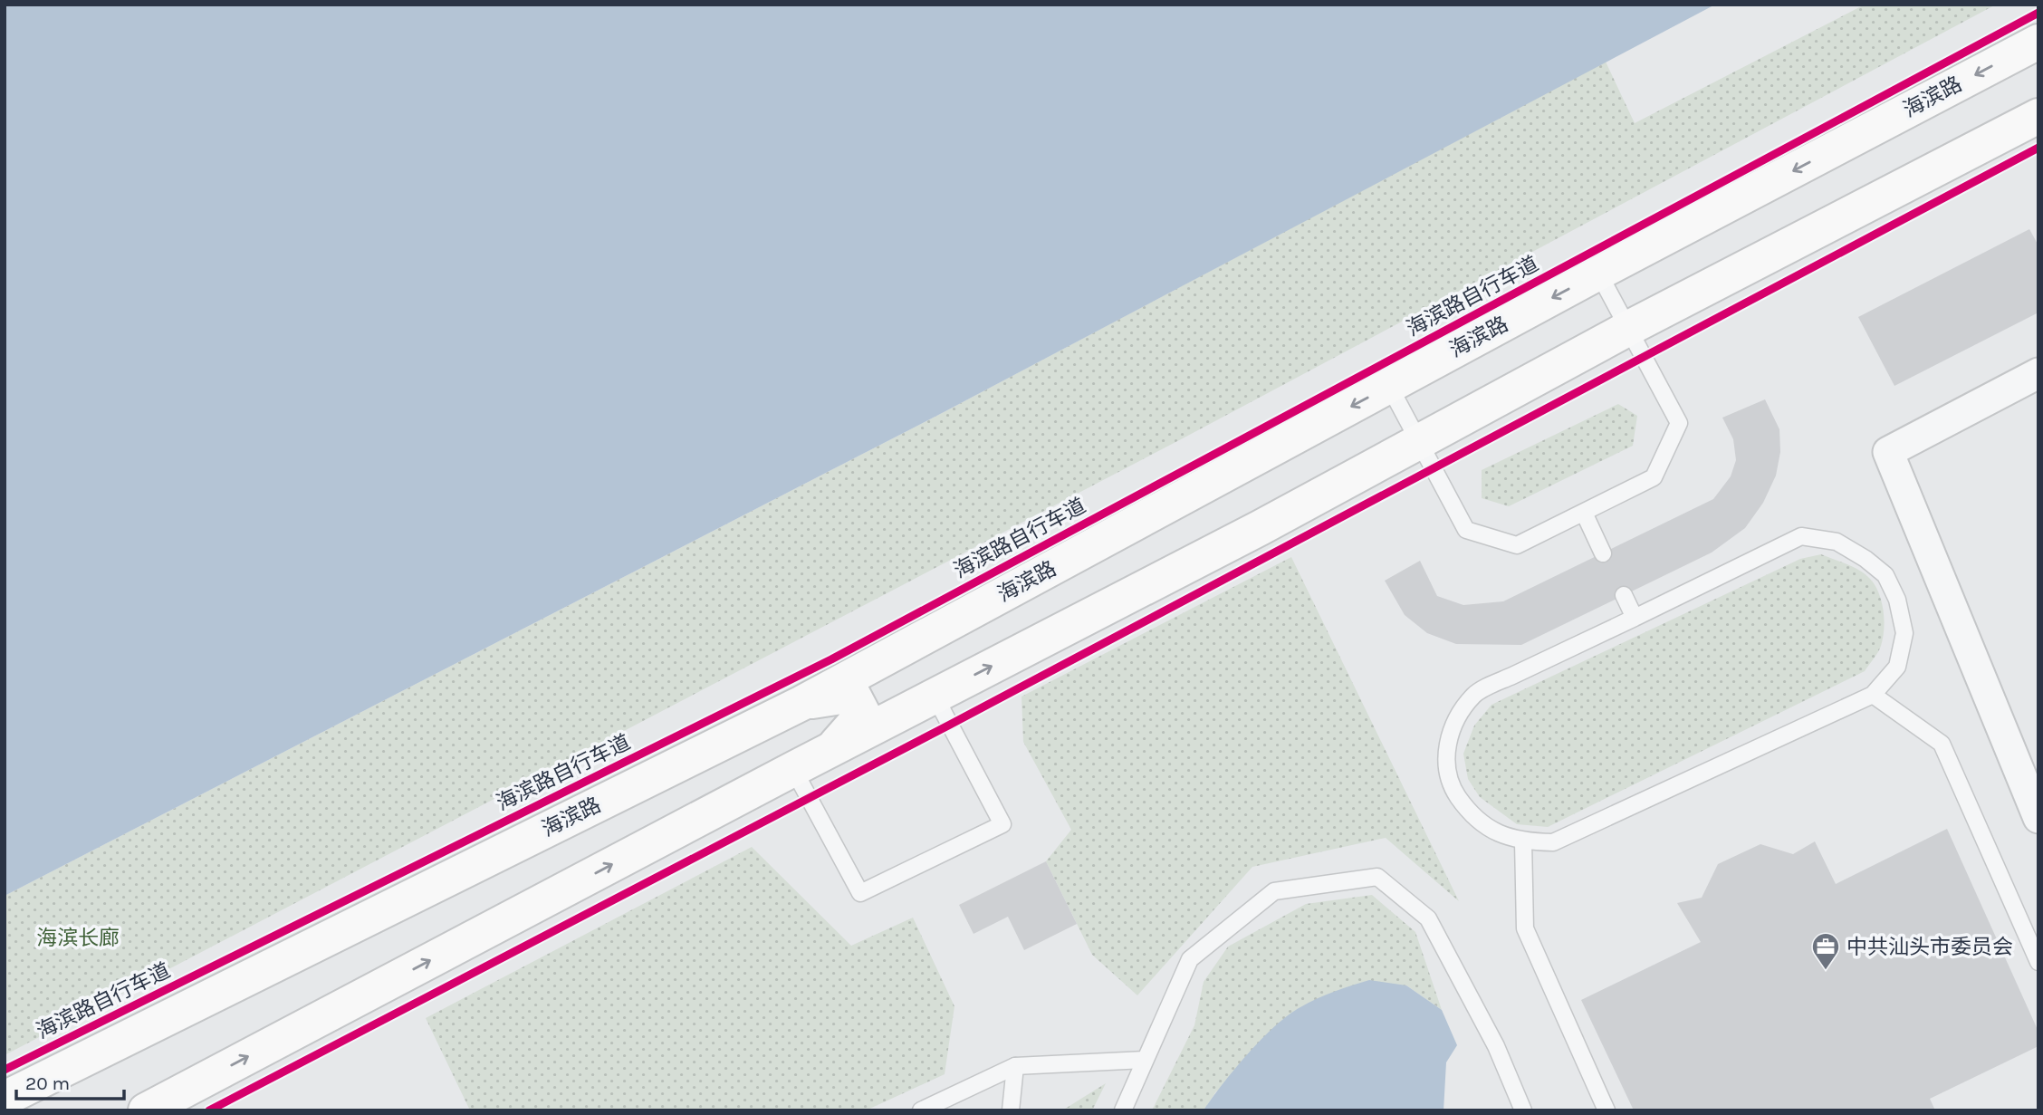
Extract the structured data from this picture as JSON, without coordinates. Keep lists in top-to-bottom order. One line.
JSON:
{"streets":{"main road":["海滨路"],"cycle path":["海滨路自行车道"]},"parks":["海滨长廊"],"places":{"office":["中共汕头市委员会"]},"scale_bar":"20 m"}
